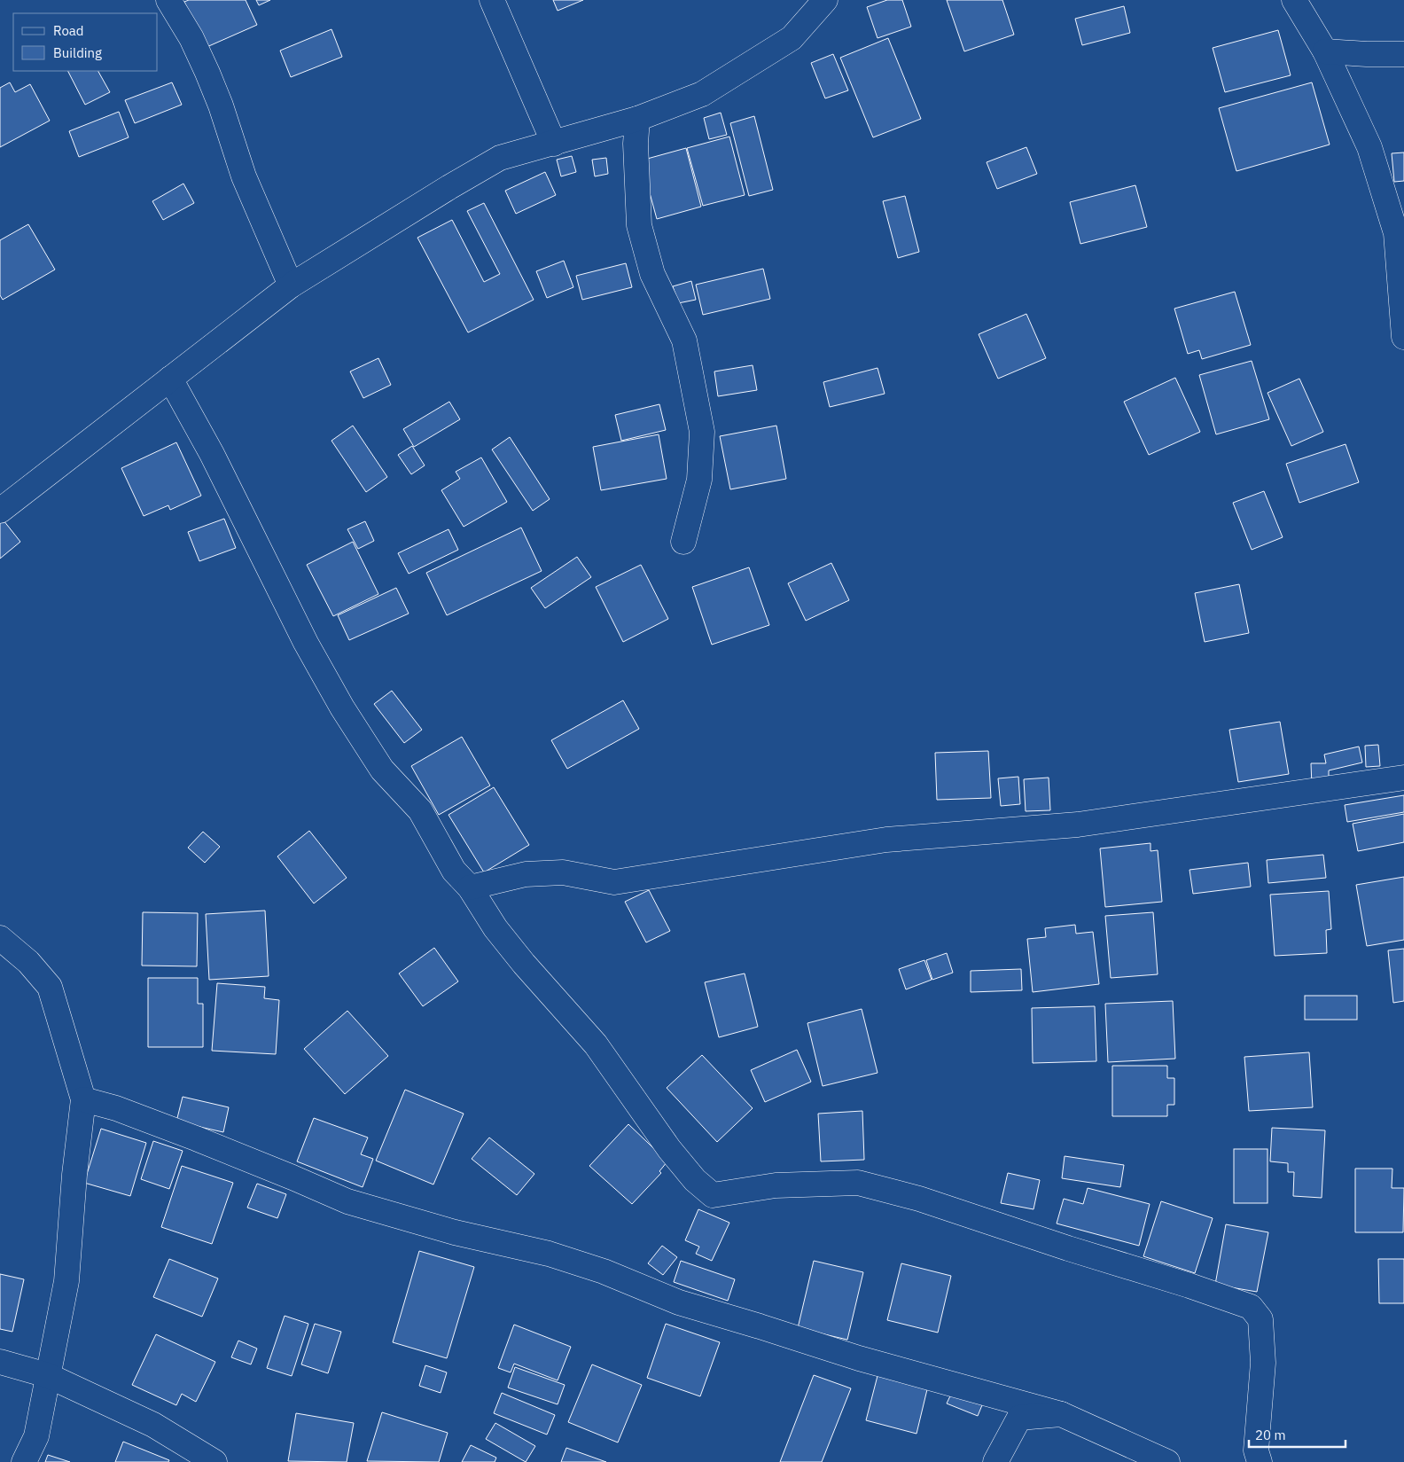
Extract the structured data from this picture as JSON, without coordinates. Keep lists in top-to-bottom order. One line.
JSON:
{"legend":["Road","Building"],"scale_bar":"20 m"}
